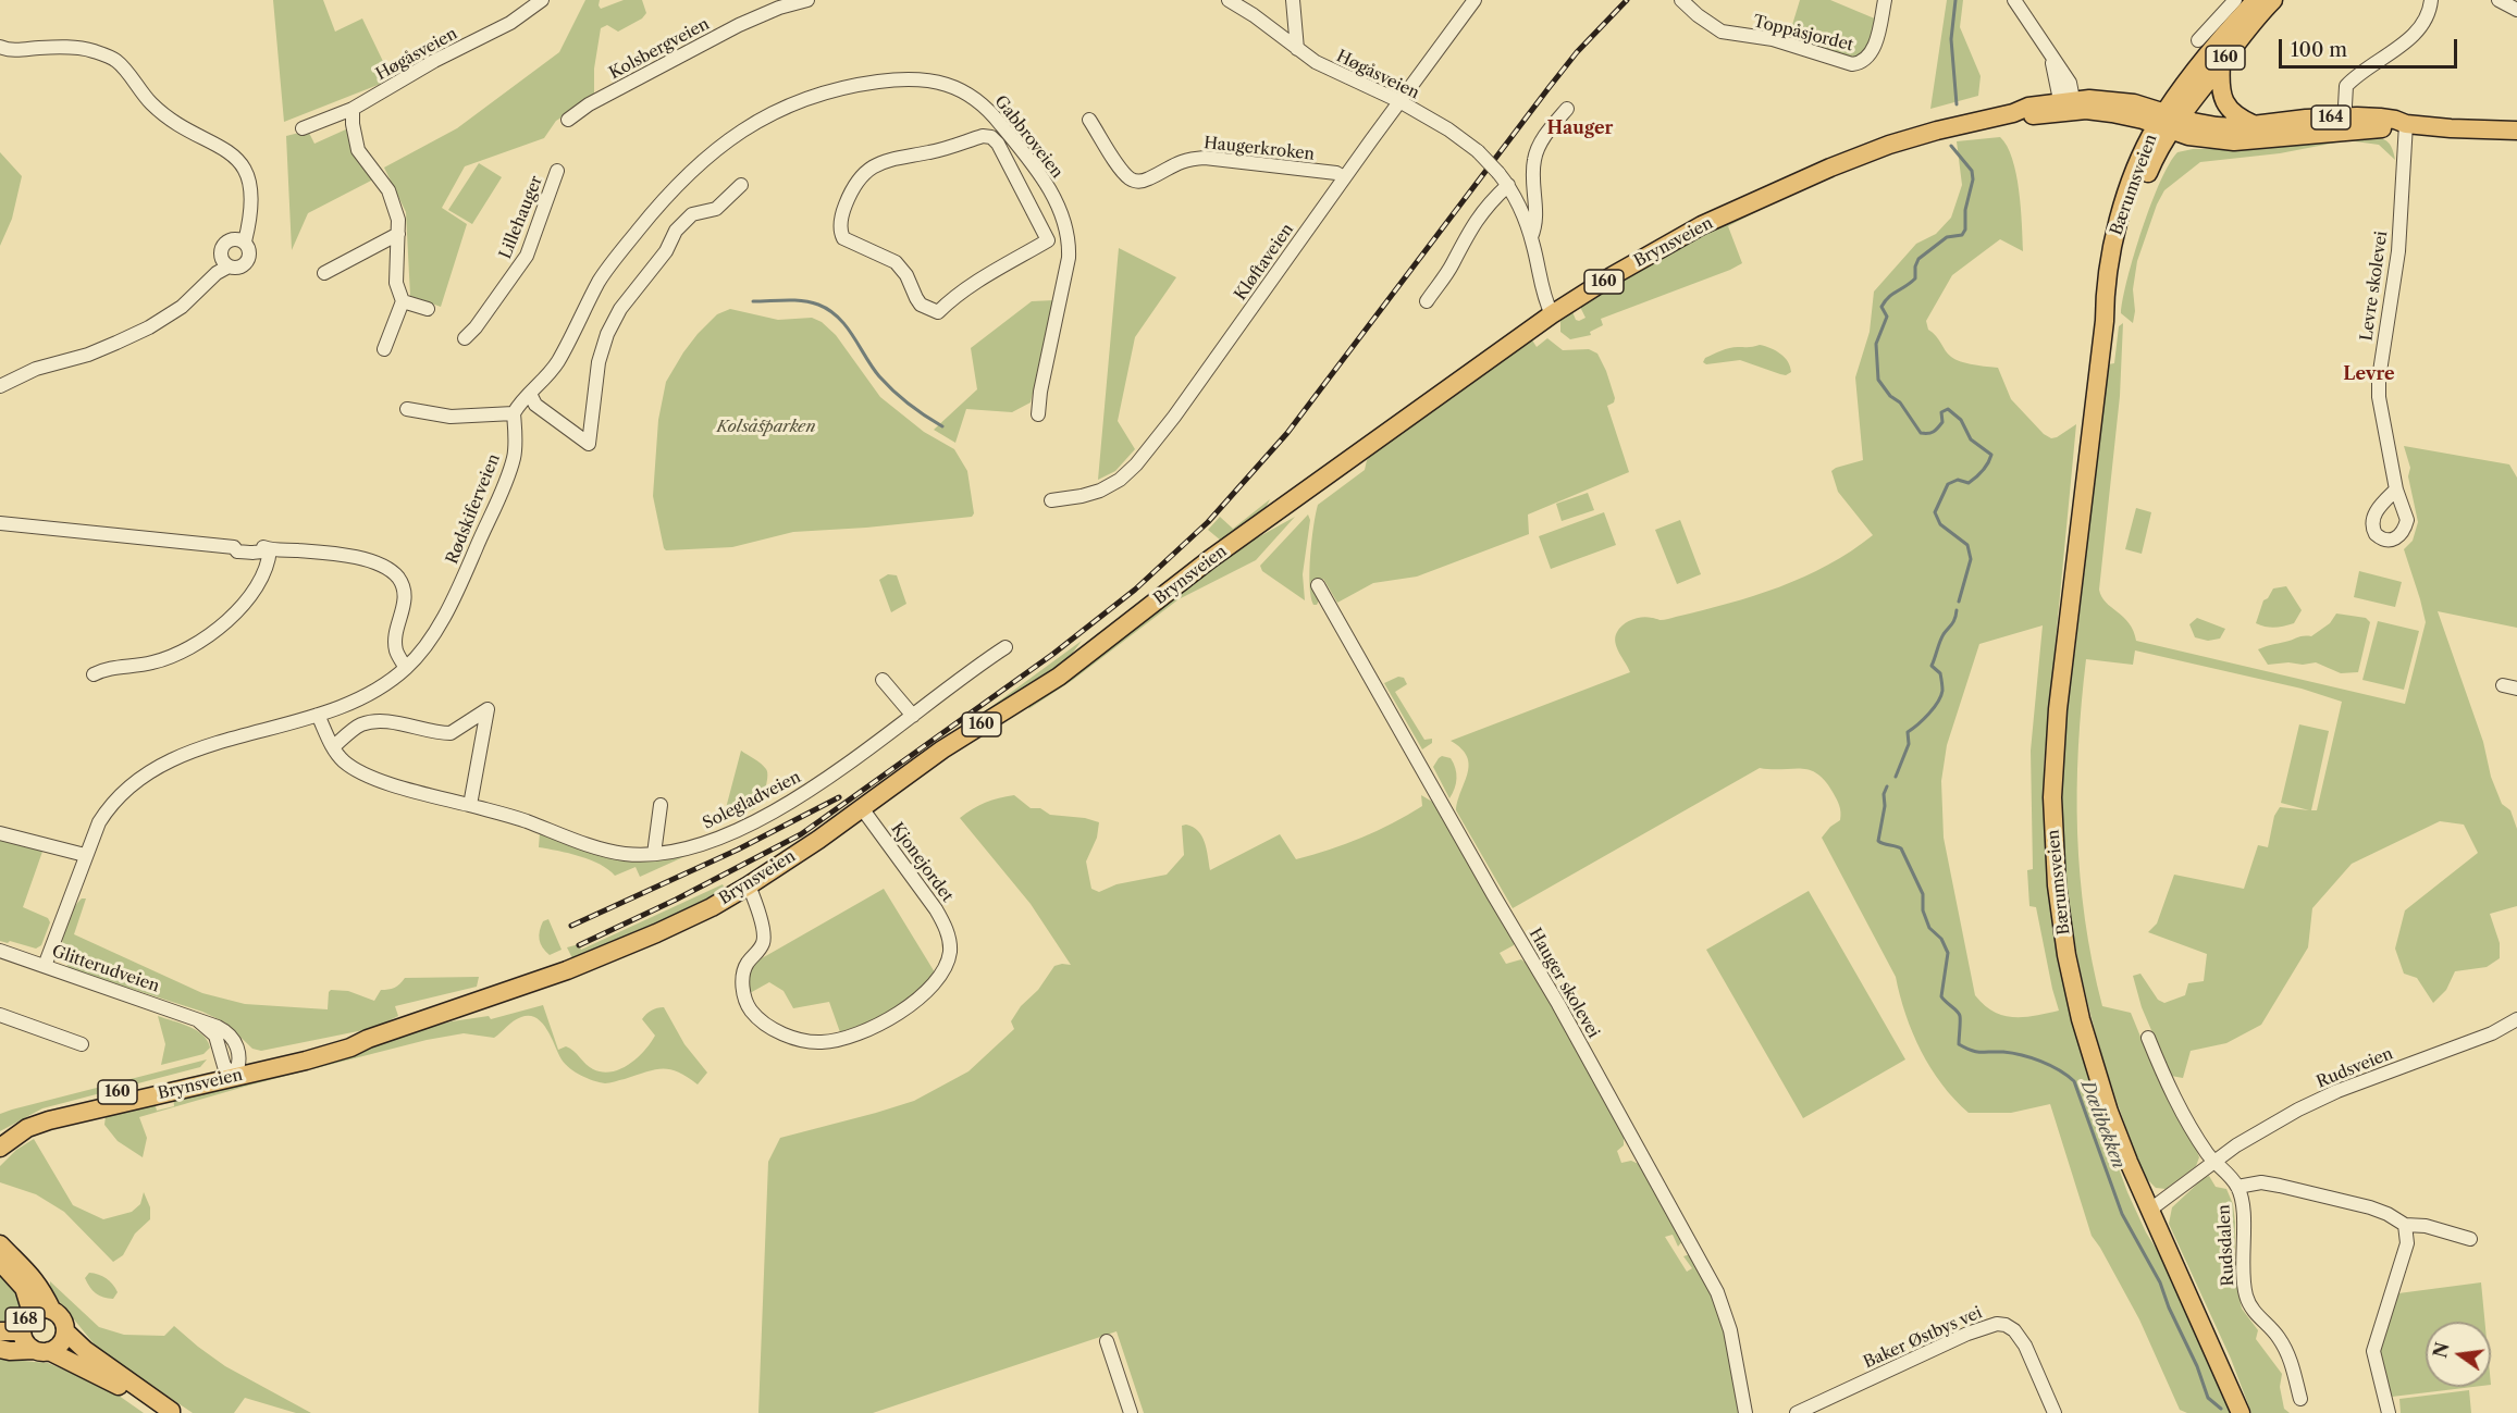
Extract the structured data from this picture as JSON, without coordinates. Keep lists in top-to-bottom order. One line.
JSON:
{"streets":{"main road":["160","164","Bærumsveien","Brynsveien","168"],"street":["Toppåsjordet","Kolsbergveien","Høgåsveien","Gabbroveien","Haugerkroken","Lillehauger","Kløftaveien","Levre skolevei","Rødskiferveien","Solegladveien","Kjonejordet","Glitterudveien","Hauger skolevei","Rudsveien","Rudsdalen","Baker Østbys vei"]},"crossings":[["Høgåsveien","Brynsveien"],["Høgåsveien","Kløftaveien"],["Gabbroveien","Rødskiferveien"],["Haugerkroken","Kløftaveien"],["Bærumsveien","Brynsveien"],["Bærumsveien","Rudsveien"],["Brynsveien","Levre skolevei"],["Brynsveien","Kjonejordet"],["Brynsveien","Glitterudveien"],["Rødskiferveien","Solegladveien"],["Rødskiferveien","Glitterudveien"],["Rudsveien","Rudsdalen"]],"districts":["Hauger","Levre"],"water":["Dælibekken"],"parks":["Kolsåsparken"],"scale_bar":"100 m","north":"left"}
